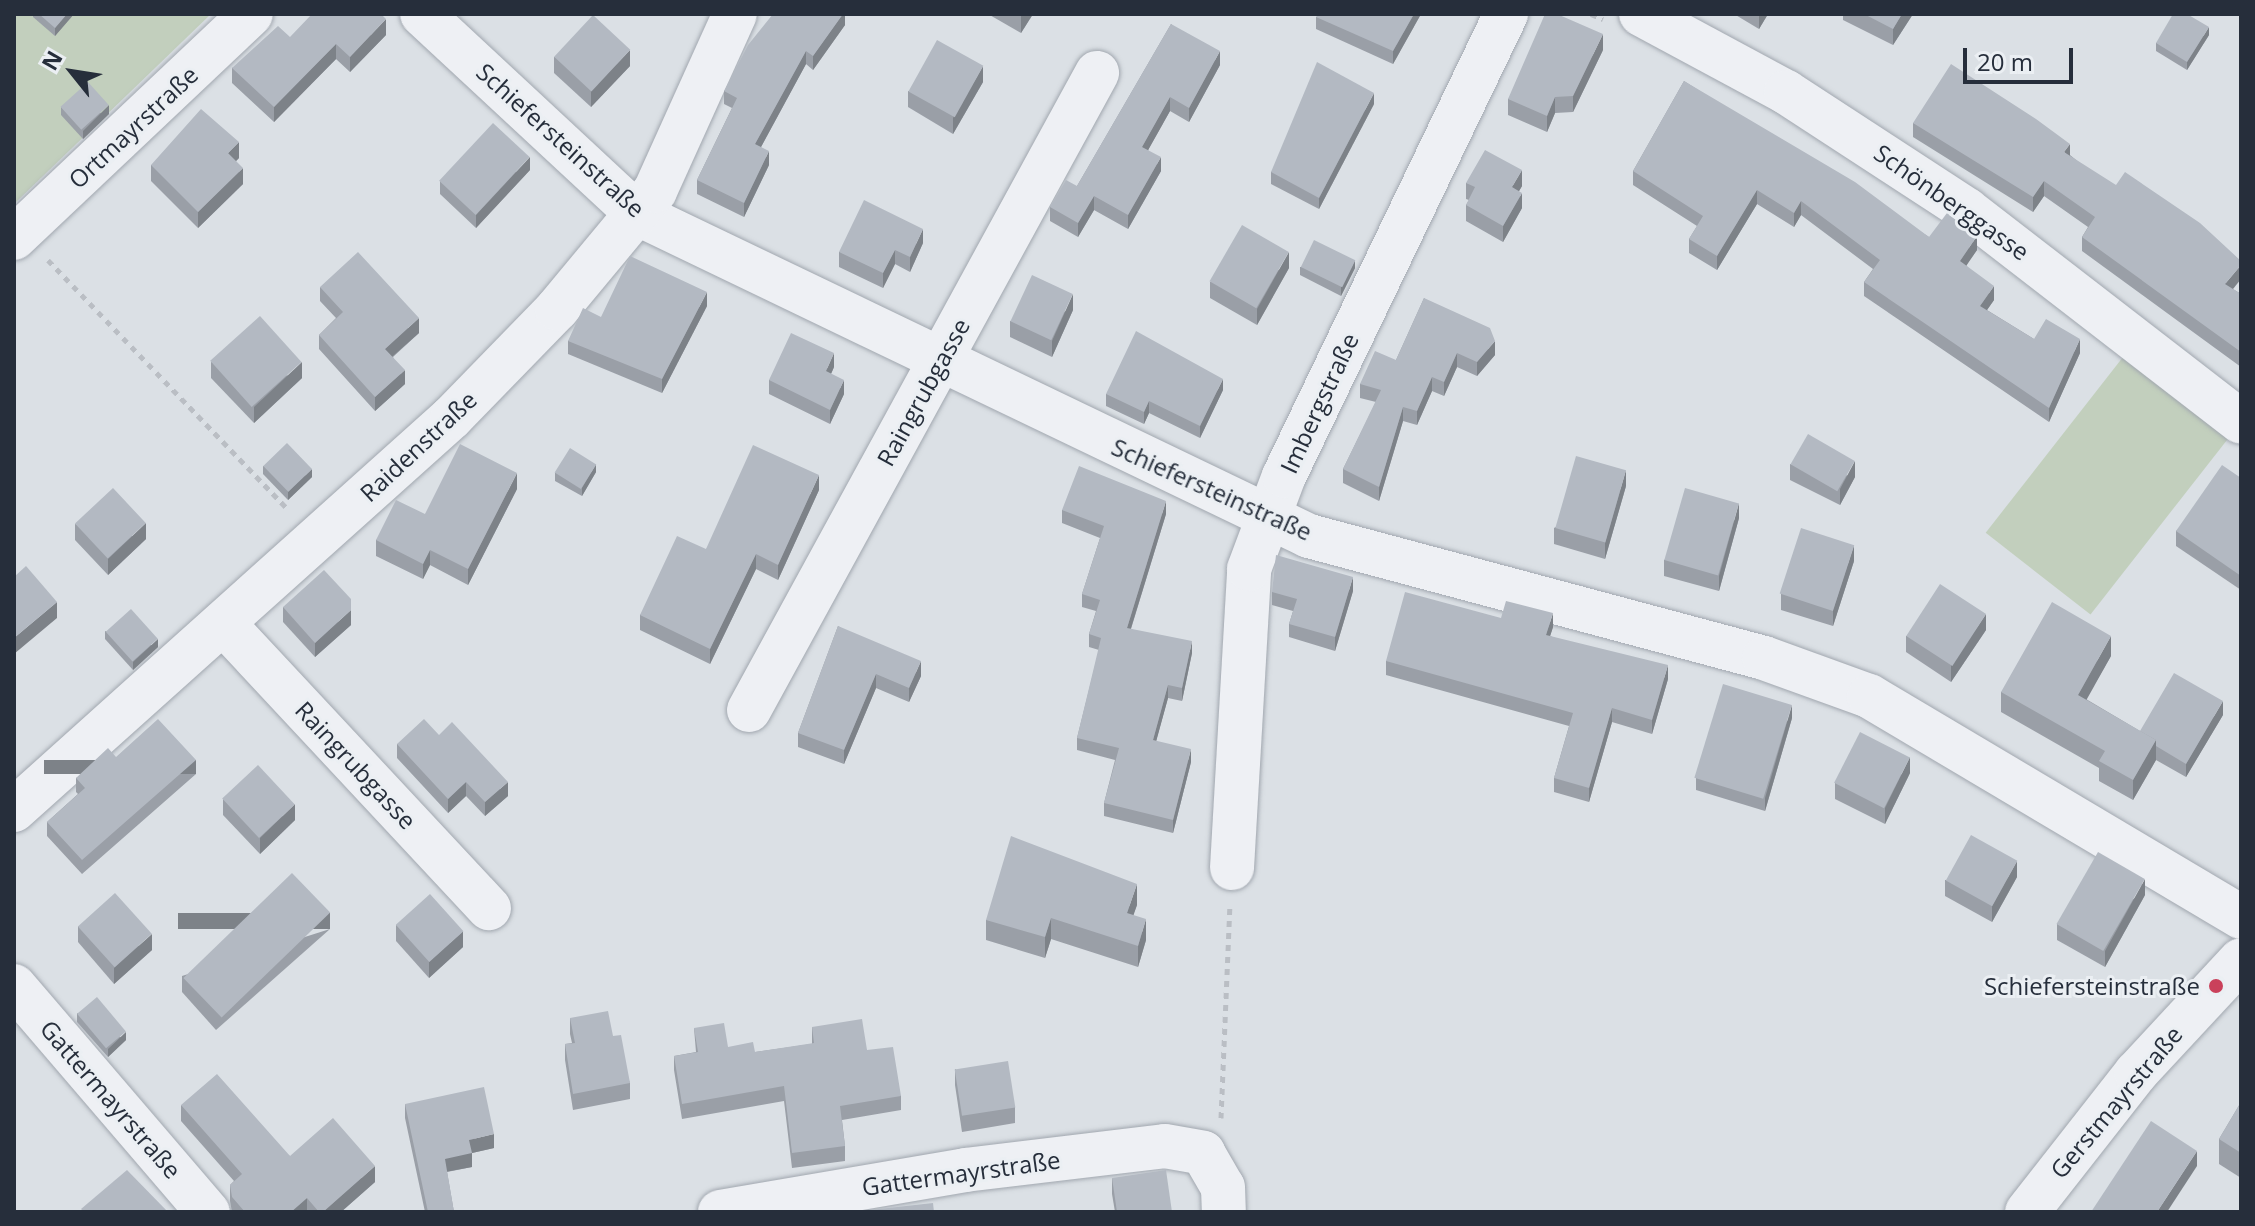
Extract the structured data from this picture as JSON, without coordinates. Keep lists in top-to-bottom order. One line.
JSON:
{"streets":{"street":["Ortmayrstraße","Schiefersteinstraße","Schönberggasse","Raingrubgasse","Imbergstraße","Raidenstraße","Gattermayrstraße","Gerstmayrstraße"]},"crossings":[["Schiefersteinstraße","Raingrubgasse"],["Schiefersteinstraße","Imbergstraße"],["Schiefersteinstraße","Raidenstraße"],["Raingrubgasse","Raidenstraße"]],"places":["Schiefersteinstraße"],"scale_bar":"20 m","north":"top left"}
